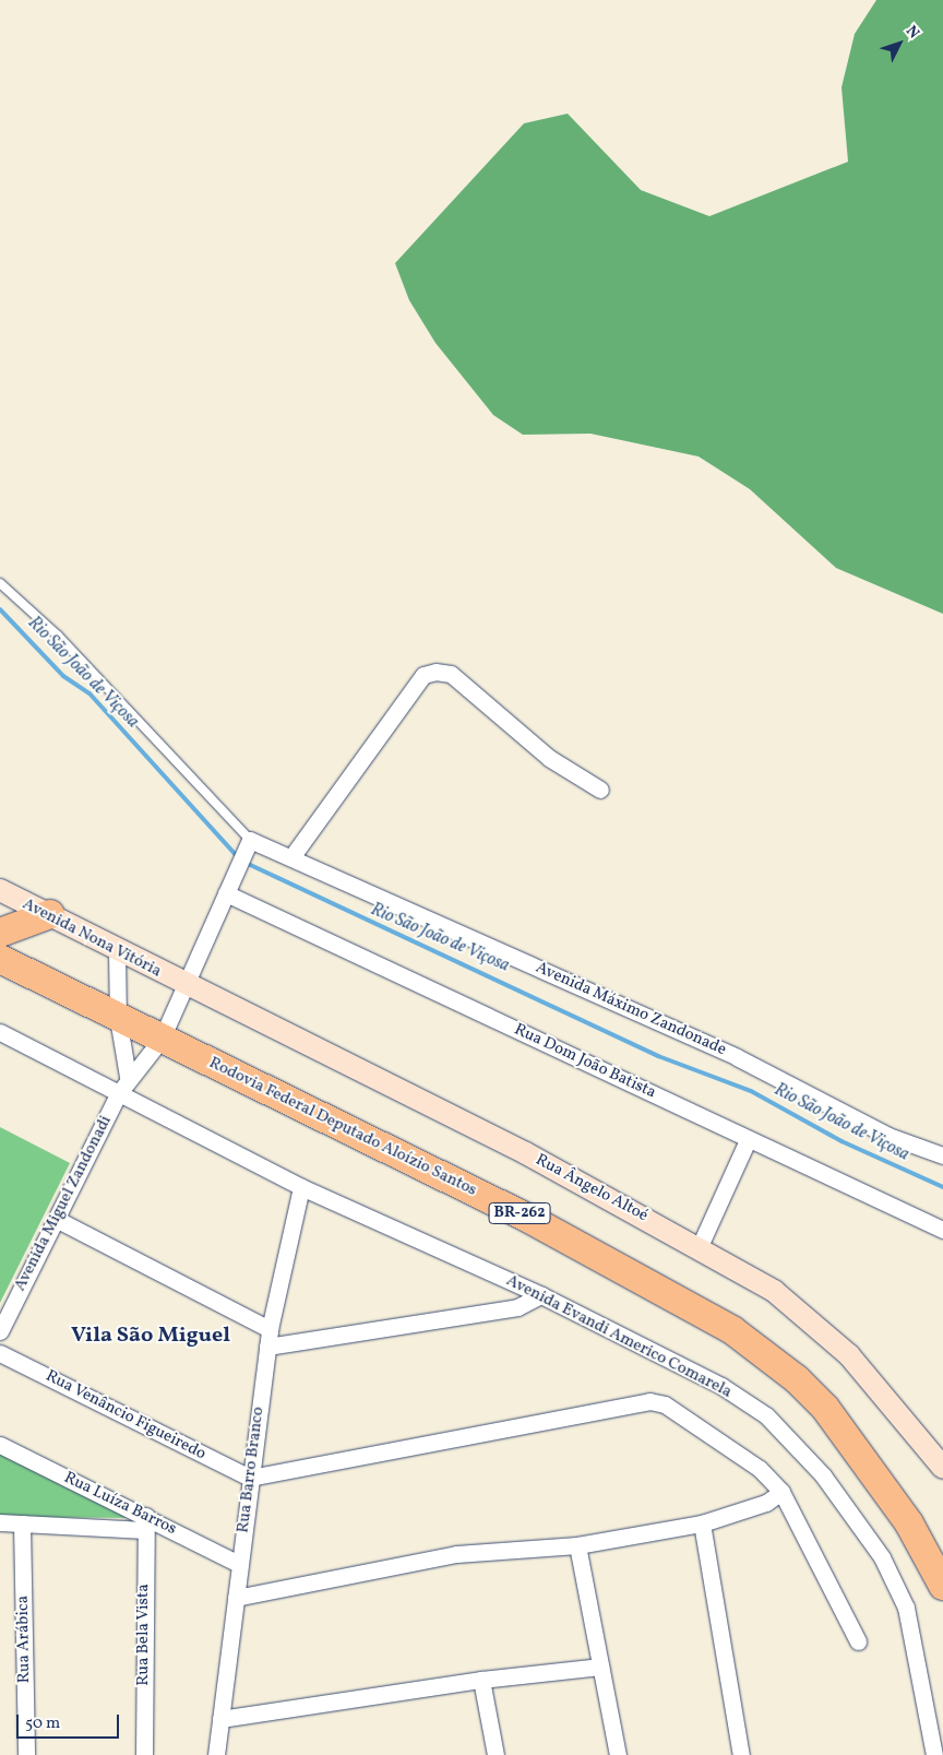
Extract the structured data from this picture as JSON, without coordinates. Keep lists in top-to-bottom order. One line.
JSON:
{"streets":{"highway":["Rodovia Federal Deputado Aloízio Santos","BR-262"],"street":["Avenida Nona Vitória","Avenida Máximo Zandonade","Rua Dom João Batista","Rua Ângelo Altoé","Avenida Miguel Zandonadi","Avenida Evandi Americo Comarela","Rua Venâncio Figueiredo","Rua Barro Branco","Rua Luíza Barros","Rua Bela Vista","Rua Arábica"]},"crossings":[["Avenida Nona Vitória","Rua Ângelo Altoé"],["Avenida Nona Vitória","Avenida Miguel Zandonadi"],["Rua Dom João Batista","Avenida Miguel Zandonadi"],["Rodovia Federal Deputado Aloízio Santos","Avenida Miguel Zandonadi"],["Rua Ângelo Altoé","Avenida Miguel Zandonadi"],["Avenida Miguel Zandonadi","Avenida Evandi Americo Comarela"],["Avenida Evandi Americo Comarela","Rua Barro Branco"],["Rua Venâncio Figueiredo","Rua Barro Branco"],["Rua Barro Branco","Rua Luíza Barros"],["Rua Luíza Barros","Rua Bela Vista"]],"districts":["Vila São Miguel"],"water":["Rio São João de Viçosa"],"scale_bar":"50 m","north":"top right"}
